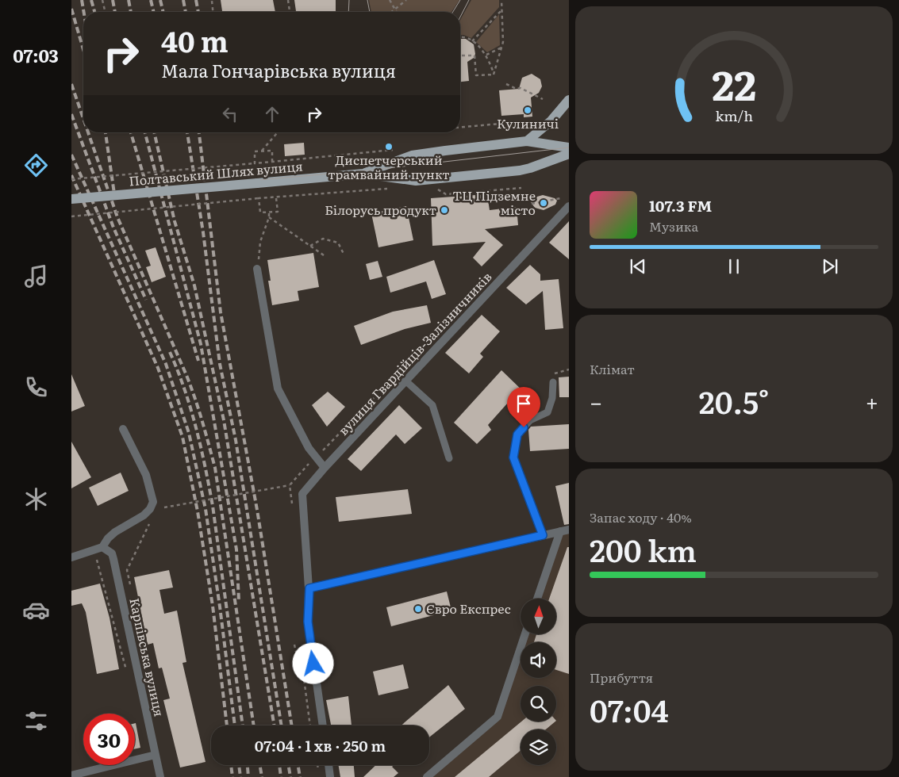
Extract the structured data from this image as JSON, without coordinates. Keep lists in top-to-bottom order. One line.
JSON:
{"streets":{"main road":["Полтавський Шлях вулиця"],"street":["вулиця Гвардійців-Залізничників","Карпівська вулиця"]},"places":["Кулиничі","Диспетчерський трамвайний пункт","ТЦ Підземне місто","Білорусь продукт","Євро Експрес"],"north":"top","page":{"tabs":"07:03","turn":["40 m","Мала Гончарівська вулиця"],"song":["107.3 FM","Музика"],"tile":["Клімат",["Запас ходу · 40%","200 km"],["Прибуття","07:04"]],"heat":["−","20.5°","+"],"limit":"30","trip":"07:04 · 1 хв · 250 m","gauge":["22","km/h"]}}
